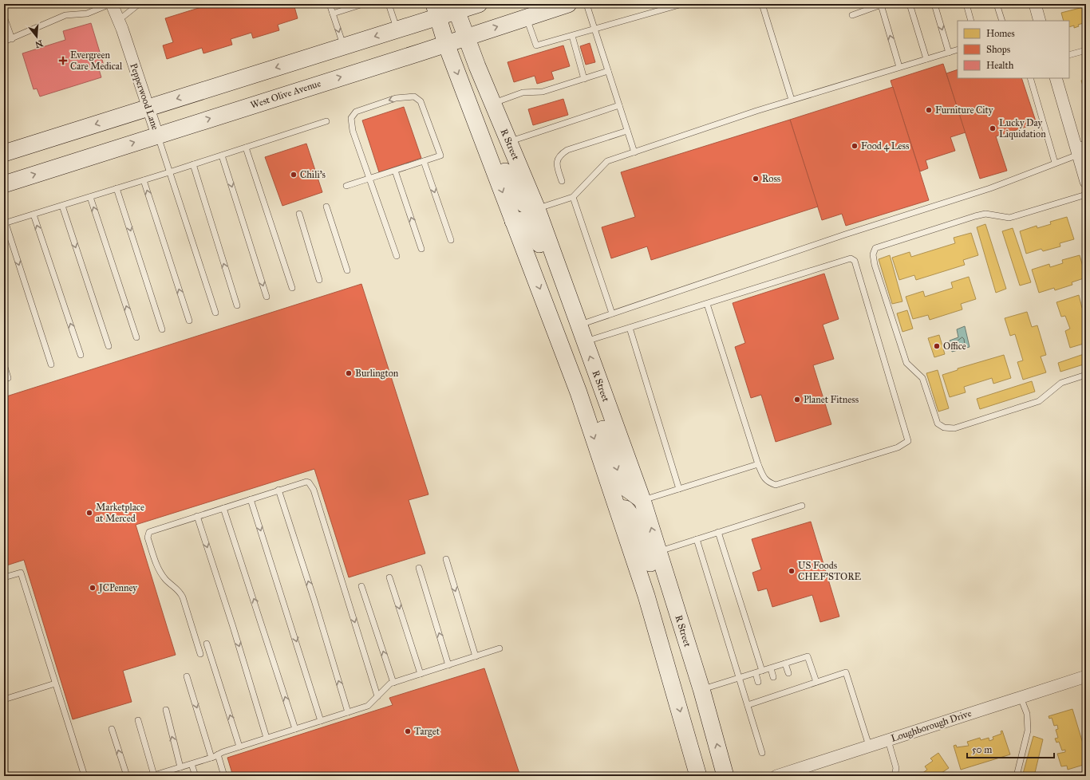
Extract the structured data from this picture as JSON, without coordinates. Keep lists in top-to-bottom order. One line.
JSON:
{"streets":{"street":["West Olive Avenue","Pepperwood Lane","R Street","Loughborough Drive"]},"crossings":[["West Olive Avenue","Pepperwood Lane"],["West Olive Avenue","R Street"]],"places":{"health":["Evergreen Care Medical"],"other":["Furniture City","Lucky Day Liquidation","Food 4 Less","Chili's","Ross","Office","Burlington","Planet Fitness","Marketplace at Merced","US Foods CHEF'STORE","JCPenney","Target"]},"legend":["Homes","Shops","Health"],"scale_bar":"50 m","north":"bottom"}
